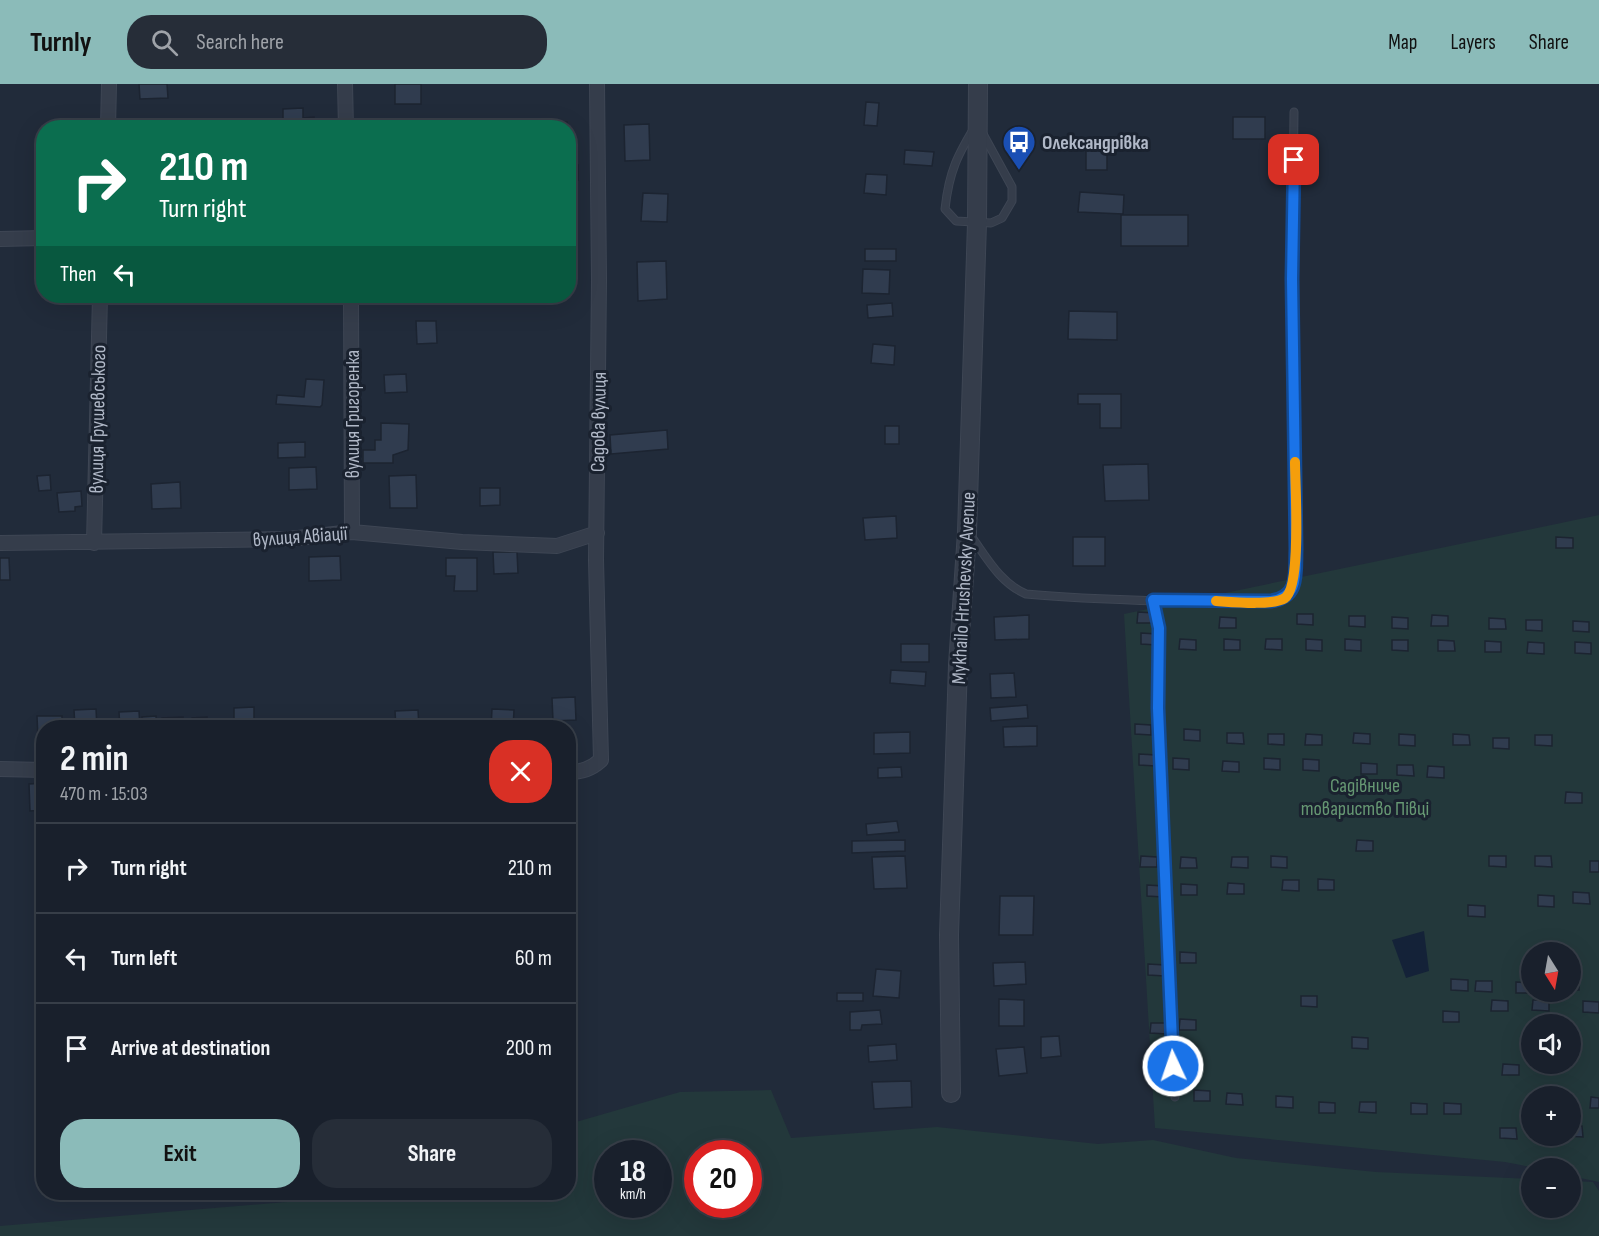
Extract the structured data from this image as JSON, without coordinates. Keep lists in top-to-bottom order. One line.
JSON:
{"streets":{"street":["вулиця Григоренка","вулиця Грушевського","Садова вулиця","вулиця Авіації","Mykhailo Hrushevsky Avenue"]},"crossings":[["вулиця Григоренка","вулиця Авіації"],["вулиця Грушевського","вулиця Авіації"],["Садова вулиця","вулиця Авіації"]],"parks":["Садівниче товариство Півці"],"places":{"bus stop":["Олександрівка"]},"north":"bottom","page":{"header":"Turnly","search":"Search here","nav":["Map","Layers","Share"],"turn":["210 m","Turn right"],"then":"Then","heading":["2 min","470 m · 15:03"],"list":[{"name":"Turn right","value":"210 m"},{"name":"Turn left","value":"60 m"},{"name":"Arrive at destination","value":"200 m"}],"map_buttons":["+","−"],"buttons":["Exit","Share"],"speed":"18 km/h","limit":"20"}}
